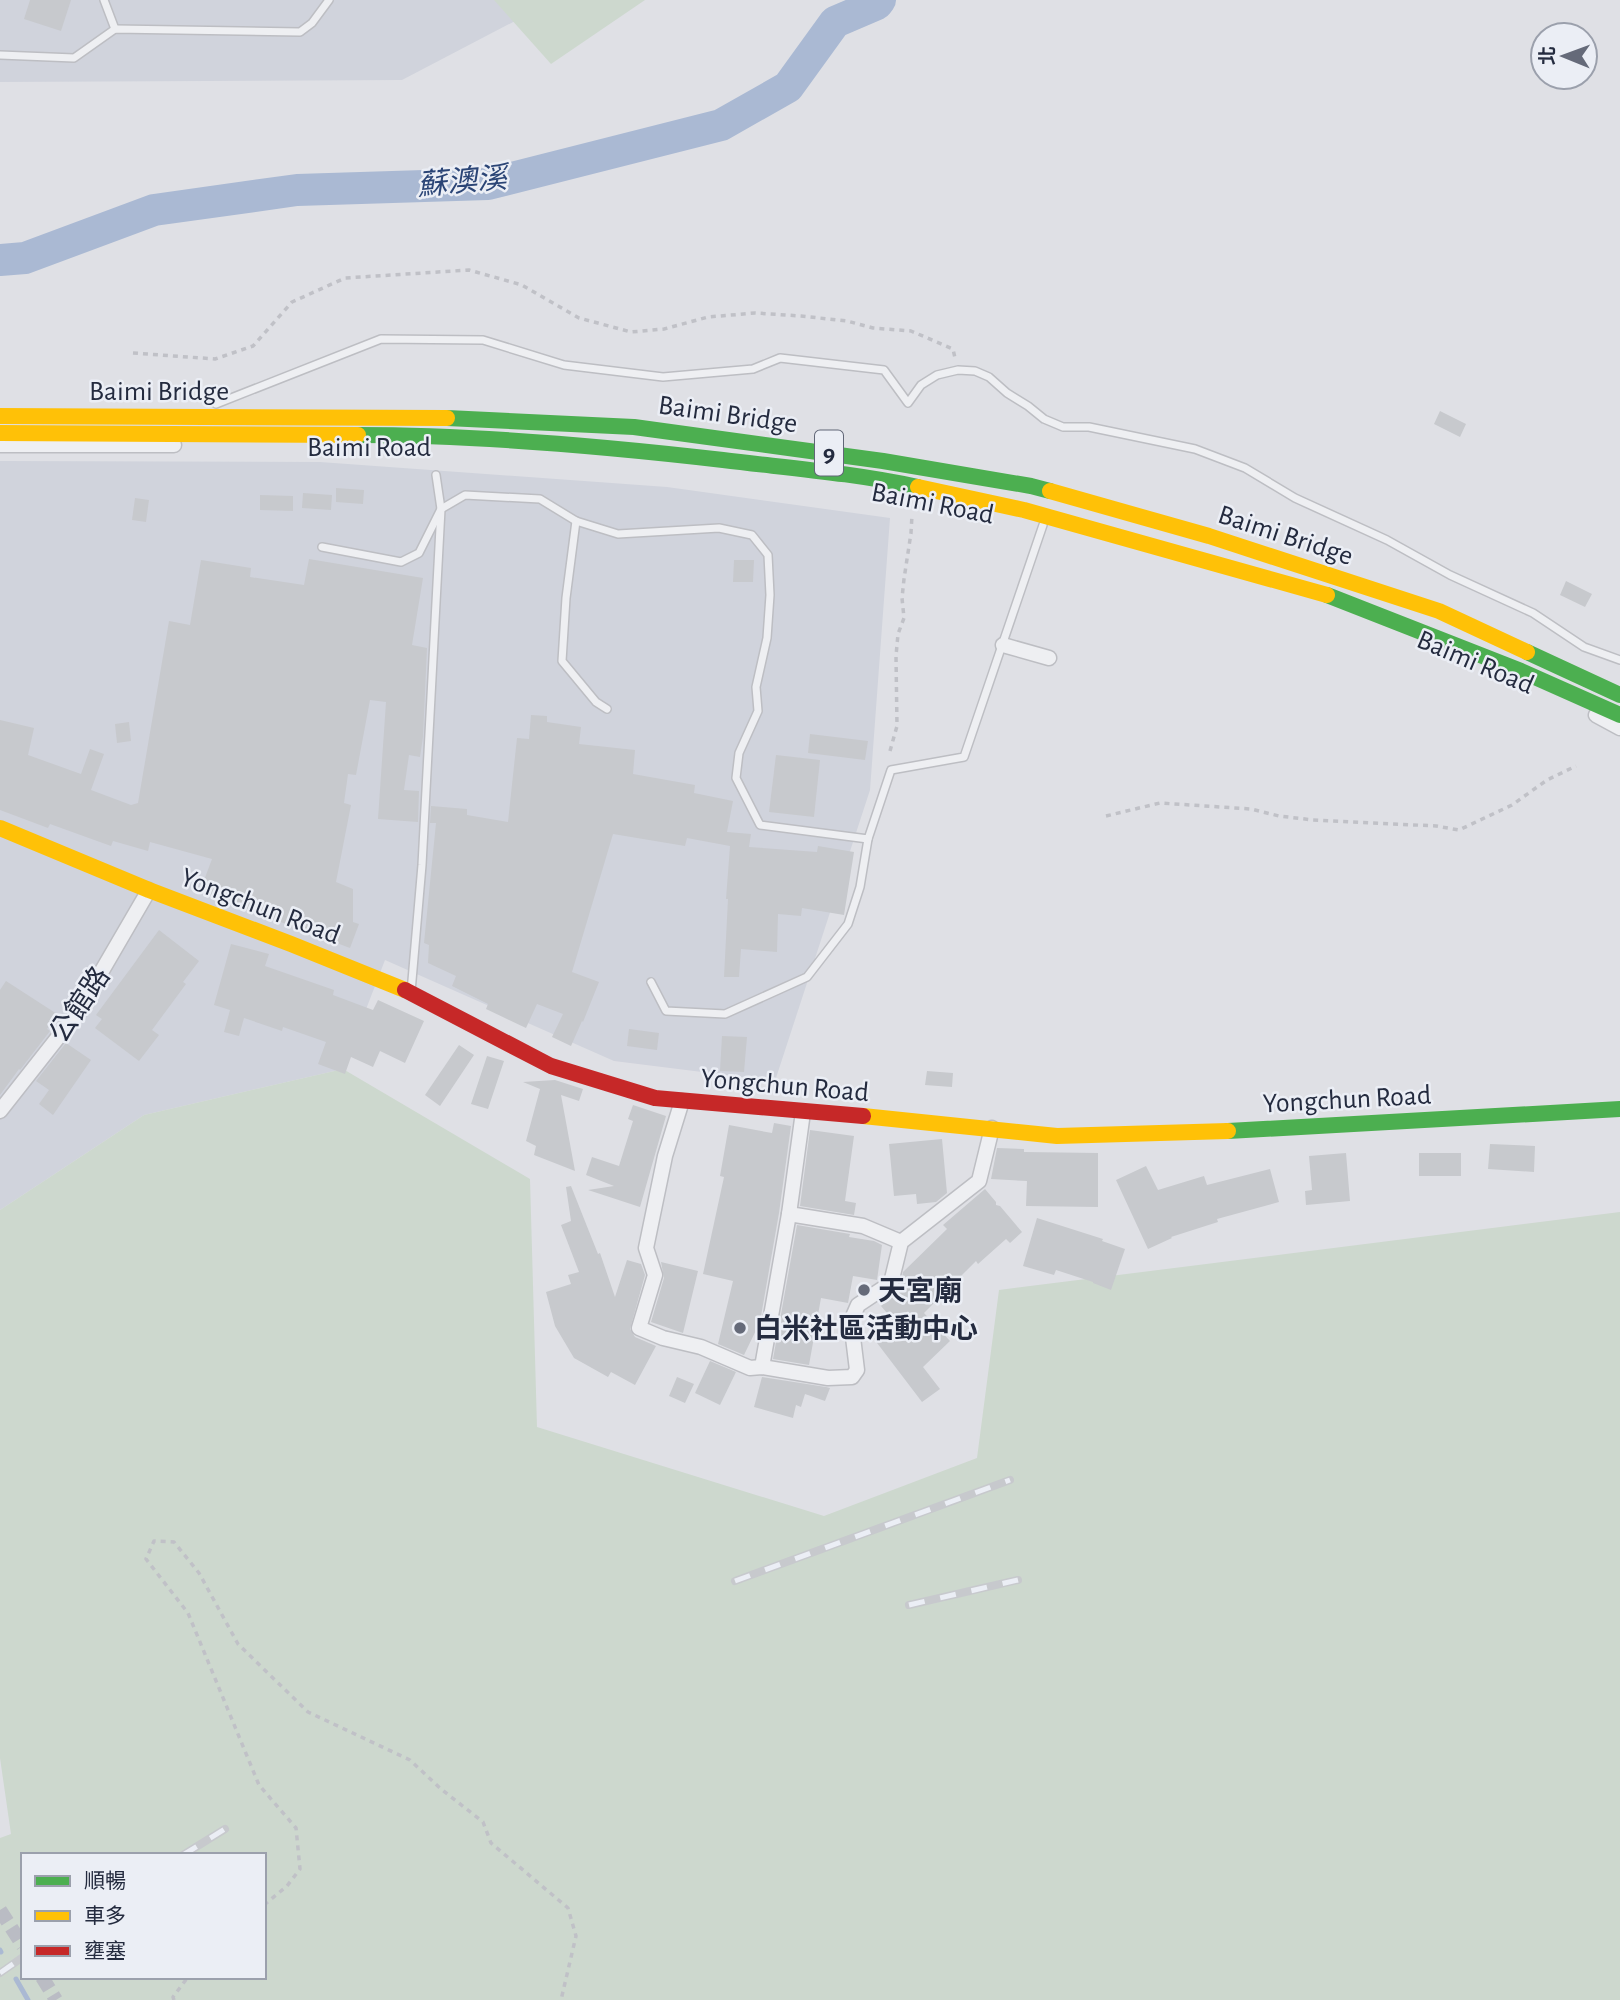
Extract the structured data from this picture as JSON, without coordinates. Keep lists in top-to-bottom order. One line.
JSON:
{"streets":{"main road":["Baimi Bridge","9","Yongchun Road"],"street":["Baimi Road","公館路"]},"crossings":[["Yongchun Road","公館路"]],"water":["蘇澳溪"],"places":["天宮廟","白米社區活動中心"],"legend":["順暢","車多","壅塞"],"north":"left"}
